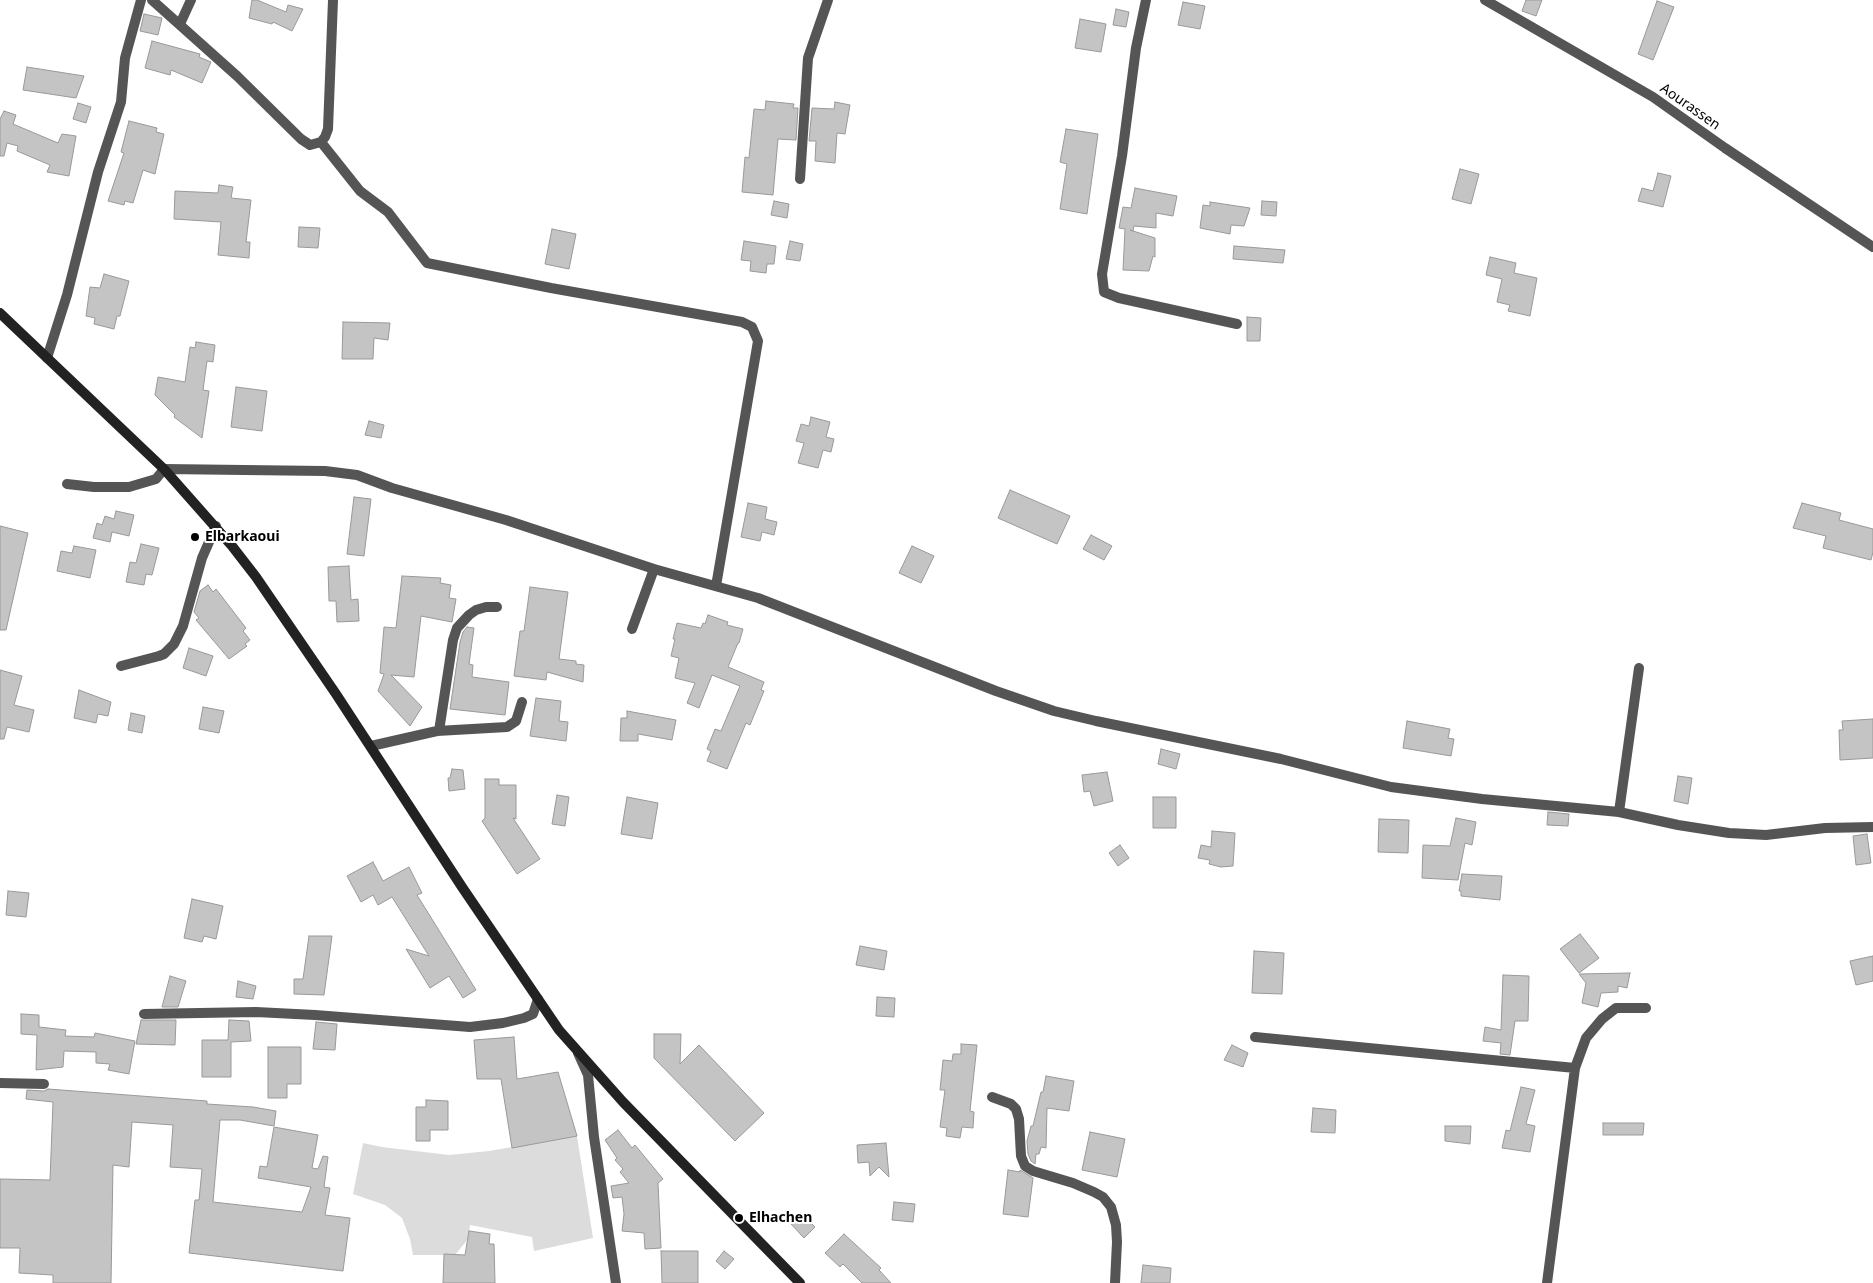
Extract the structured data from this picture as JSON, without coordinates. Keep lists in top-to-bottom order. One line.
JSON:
{"streets":{"street":["Aourassen"]},"places":["Elbarkaoui","Elhachen"]}
